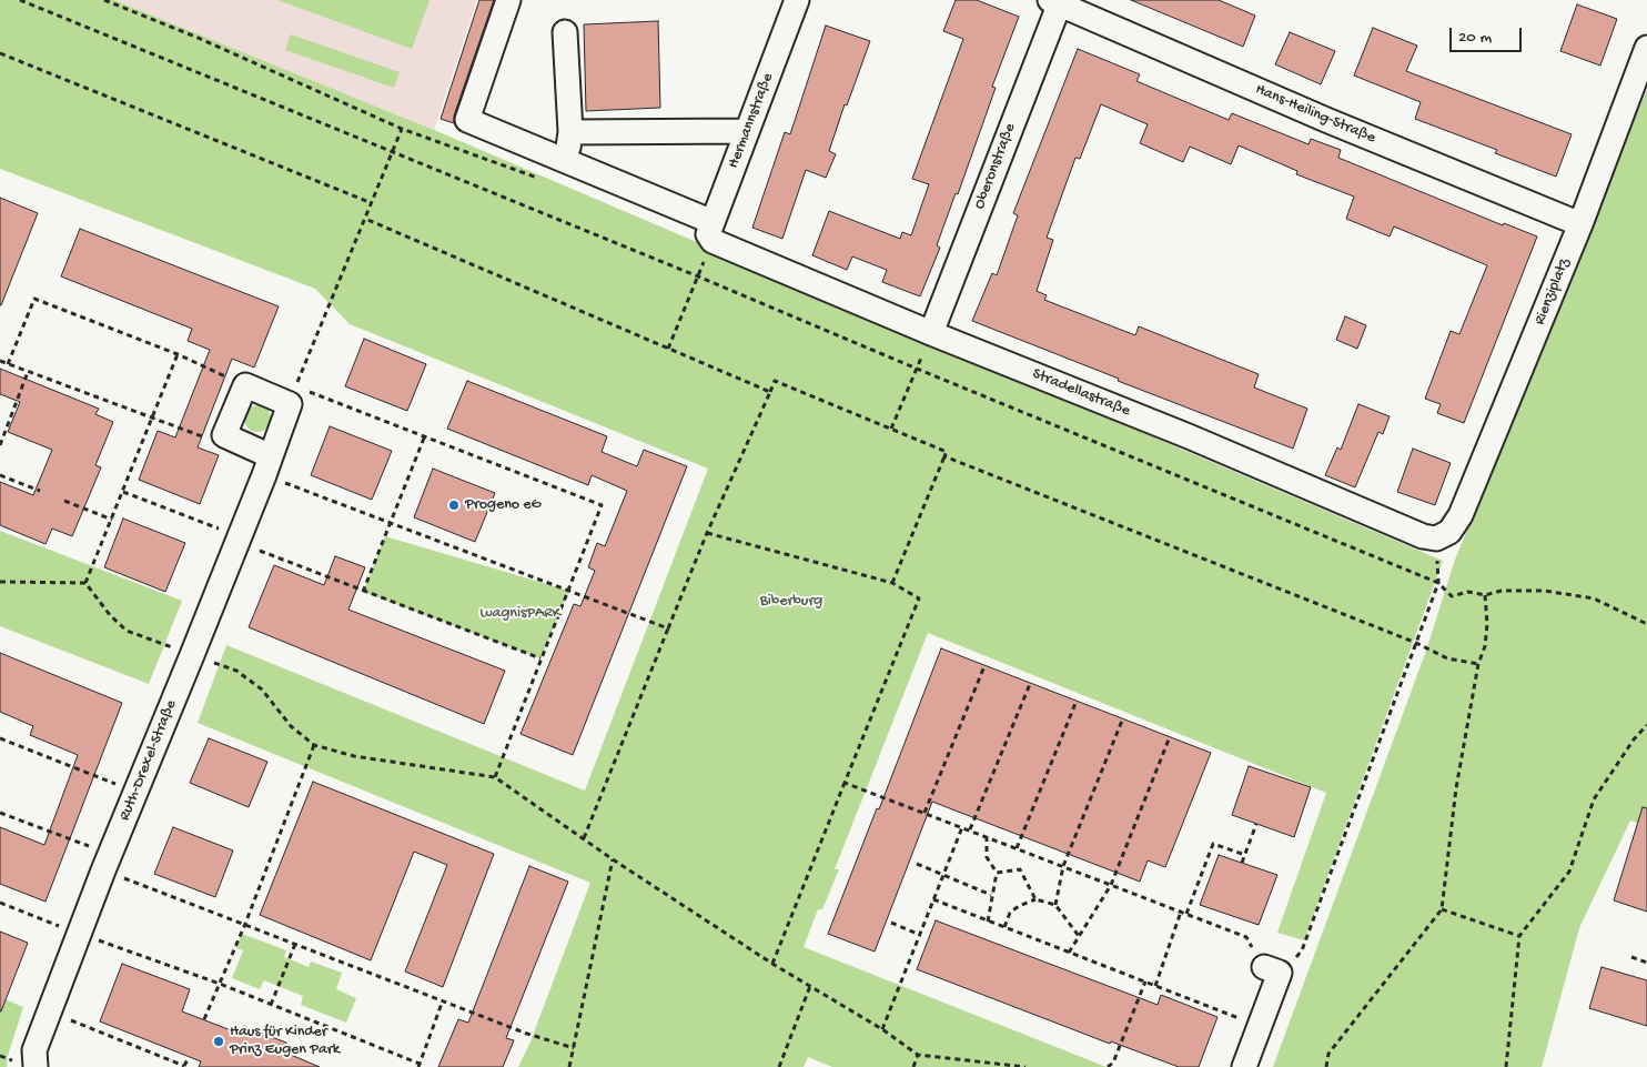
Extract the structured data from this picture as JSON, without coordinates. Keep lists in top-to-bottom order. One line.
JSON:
{"streets":{"street":["Hans-Heiling-Straße","Hermannstraße","Oberonstraße","Rienziplatz","Stradellastraße","Ruth-Drexel-Straße"]},"crossings":[["Hans-Heiling-Straße","Oberonstraße"],["Hans-Heiling-Straße","Rienziplatz"],["Hermannstraße","Stradellastraße"],["Oberonstraße","Stradellastraße"],["Rienziplatz","Stradellastraße"]],"parks":["Biberburg","wagnisPARK"],"places":["Progeno eG","Haus für Kinder Prinz Eugen Park"],"scale_bar":"20 m"}
